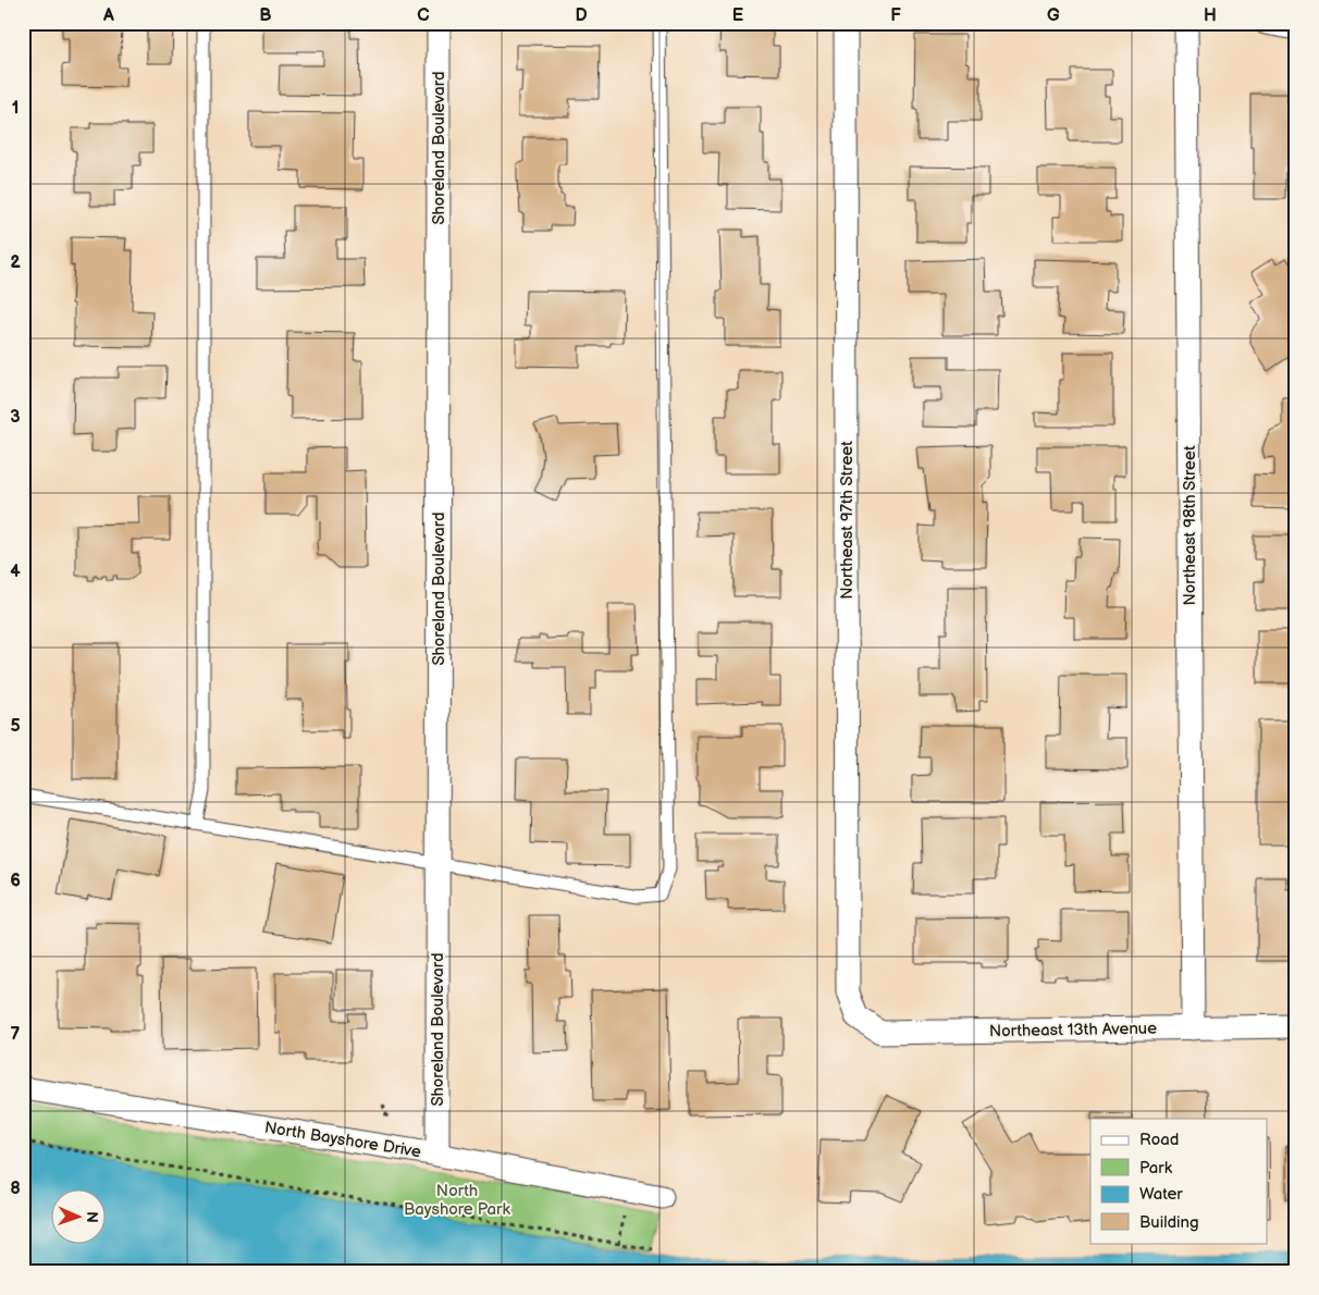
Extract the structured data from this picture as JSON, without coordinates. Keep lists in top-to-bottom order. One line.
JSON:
{"streets":{"street":["Shoreland Boulevard","Northeast 97th Street","Northeast 98th Street","Northeast 13th Avenue","North Bayshore Drive"]},"crossings":[["Shoreland Boulevard","North Bayshore Drive"],["Northeast 97th Street","Northeast 13th Avenue"],["Northeast 98th Street","Northeast 13th Avenue"]],"parks":["North Bayshore Park"],"legend":["Road","Park","Water","Building"],"north":"right","grid":{"columns":["A","B","C","D","E","F","G","H"],"rows":["1","2","3","4","5","6","7","8"]}}
